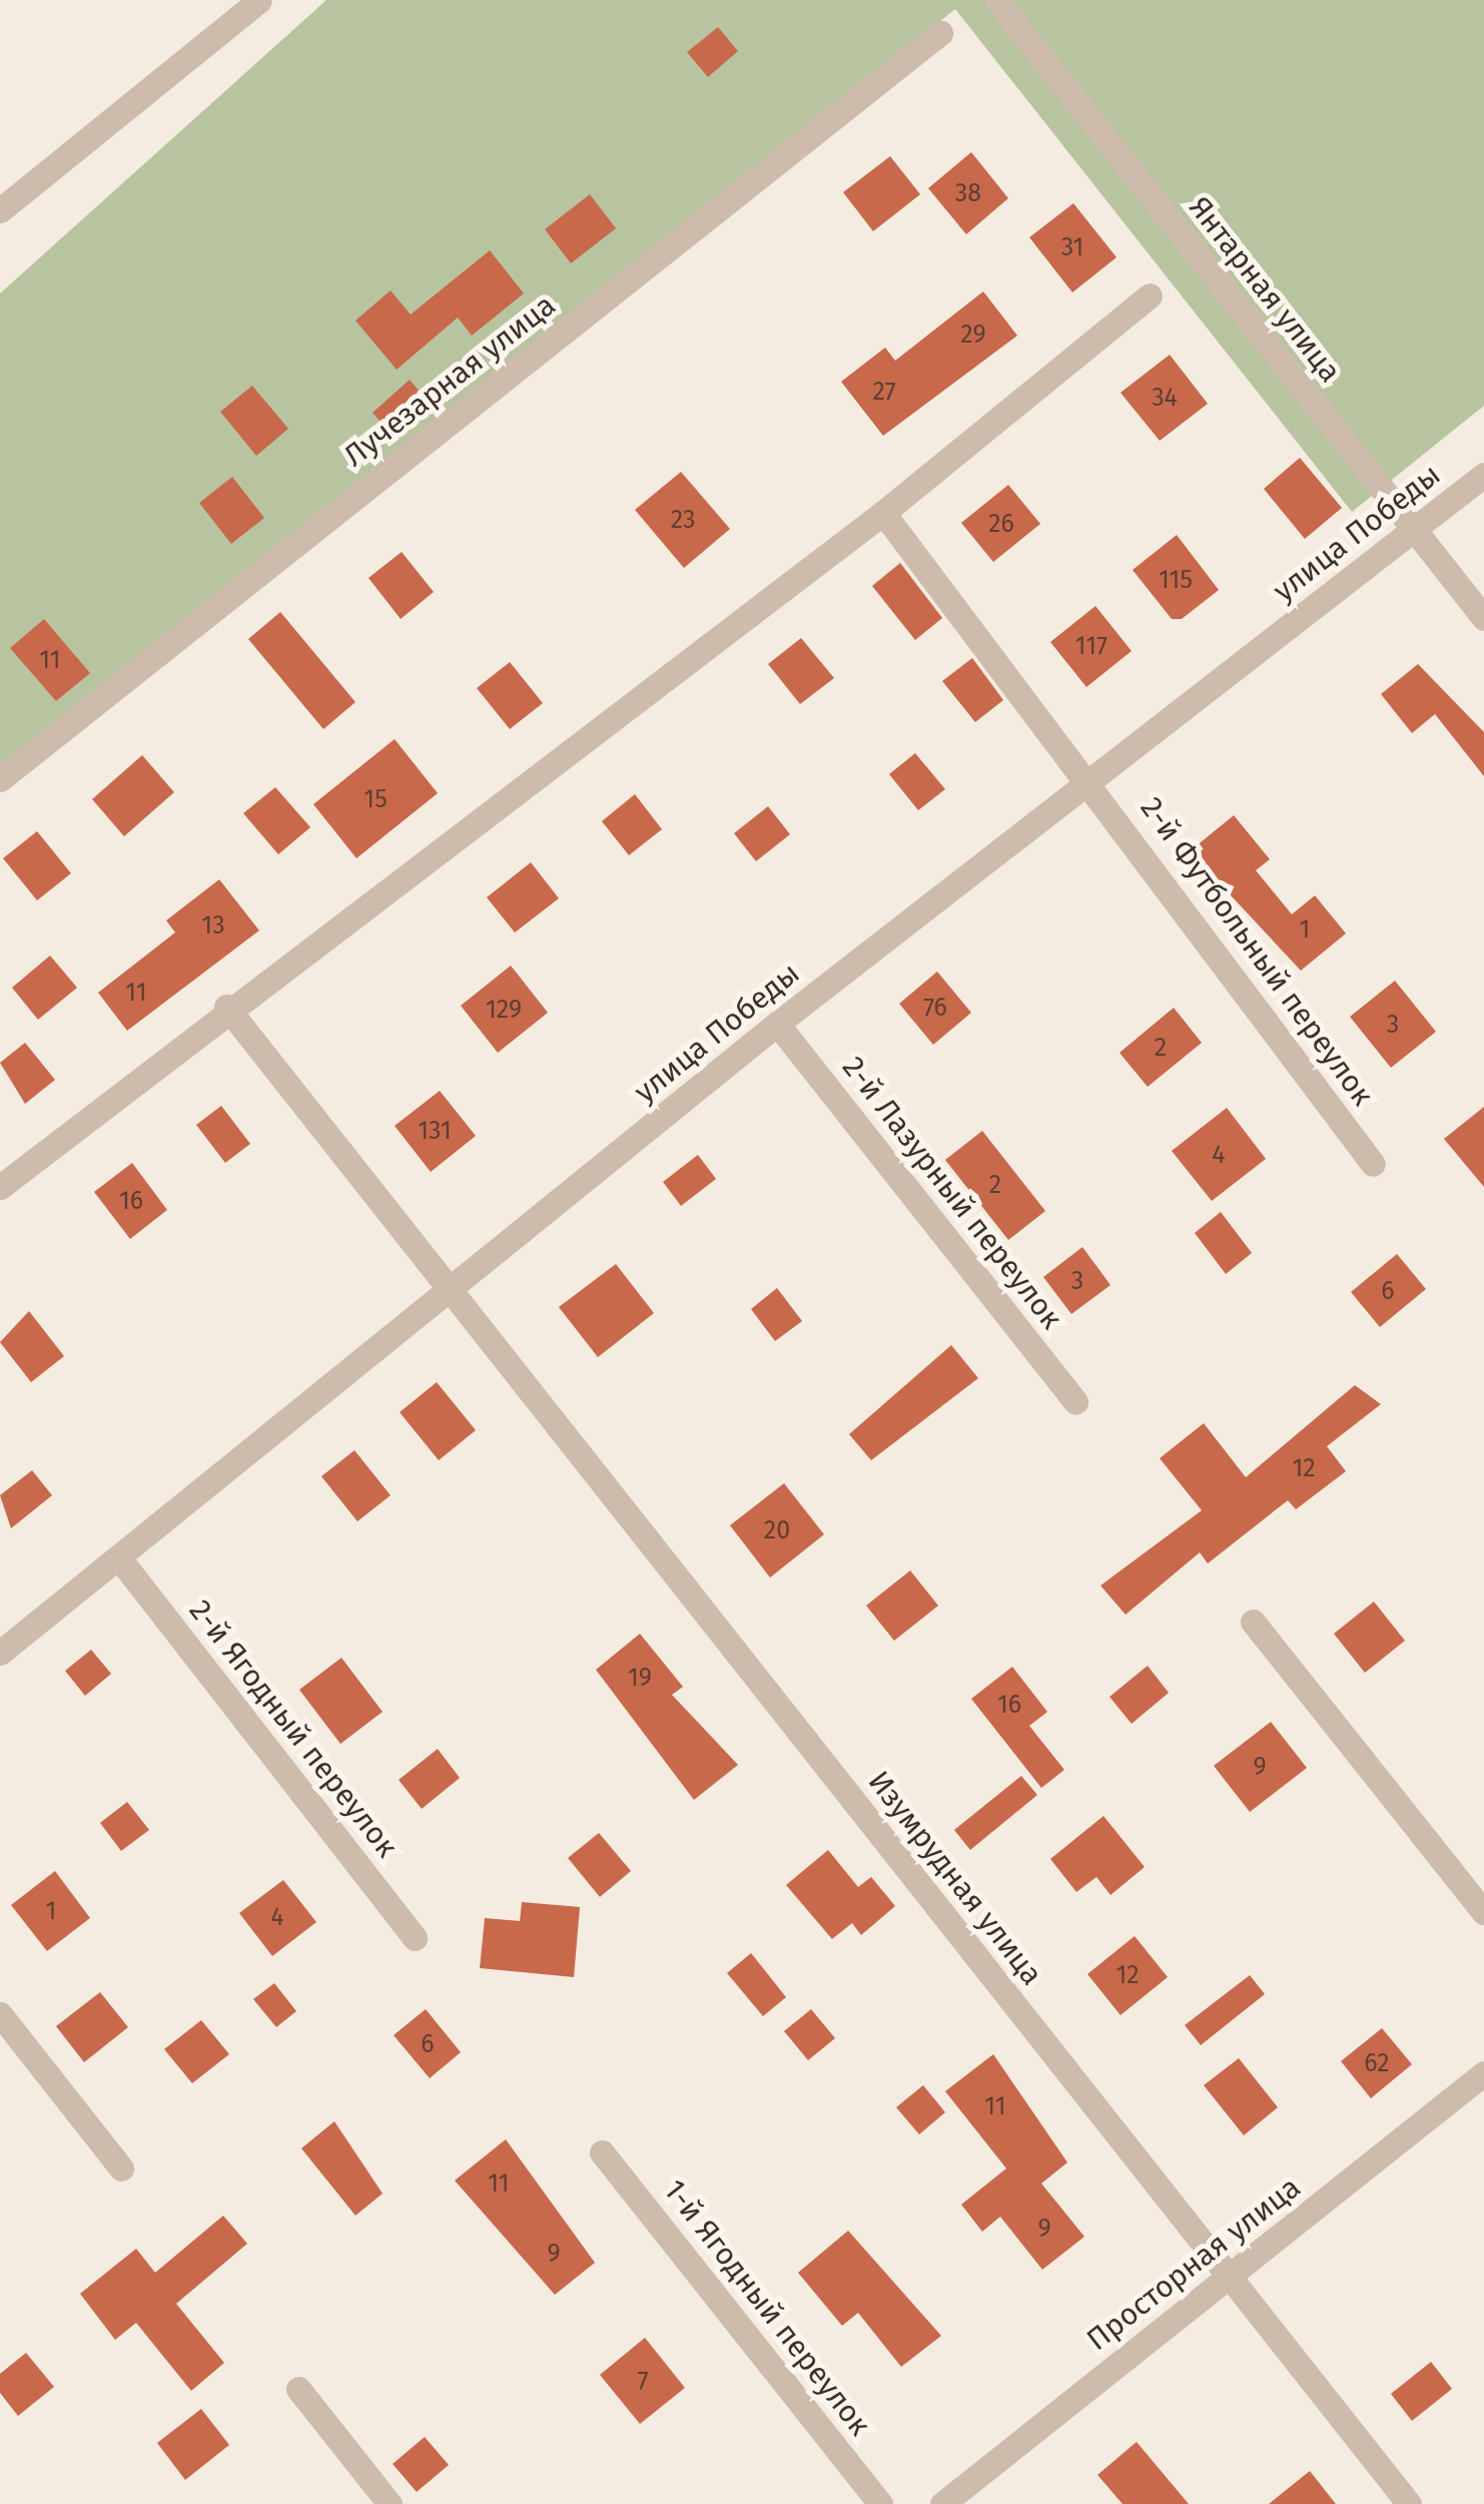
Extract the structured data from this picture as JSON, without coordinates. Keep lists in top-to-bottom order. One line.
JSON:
{"streets":{"street":["Янтарная улица","Лучезарная улица","улица Победы","2-й Футбольный переулок","2-й Лазурный переулок","2-й Ягодный переулок","Изумрудная улица","Просторная улица","1-й Ягодный переулок"]},"crossings":[["Янтарная улица","улица Победы"],["улица Победы","2-й Футбольный переулок"],["улица Победы","2-й Лазурный переулок"],["улица Победы","2-й Ягодный переулок"],["улица Победы","Изумрудная улица"],["Изумрудная улица","Просторная улица"]],"house_numbers":["38","31","29","27","34","23","26","115","117","11","15","13","1","11","76","129","3","2","131","4","2","16","3","6","12","20","19","16","9","1","4","12","6","62","11","11","9","9","7"]}
